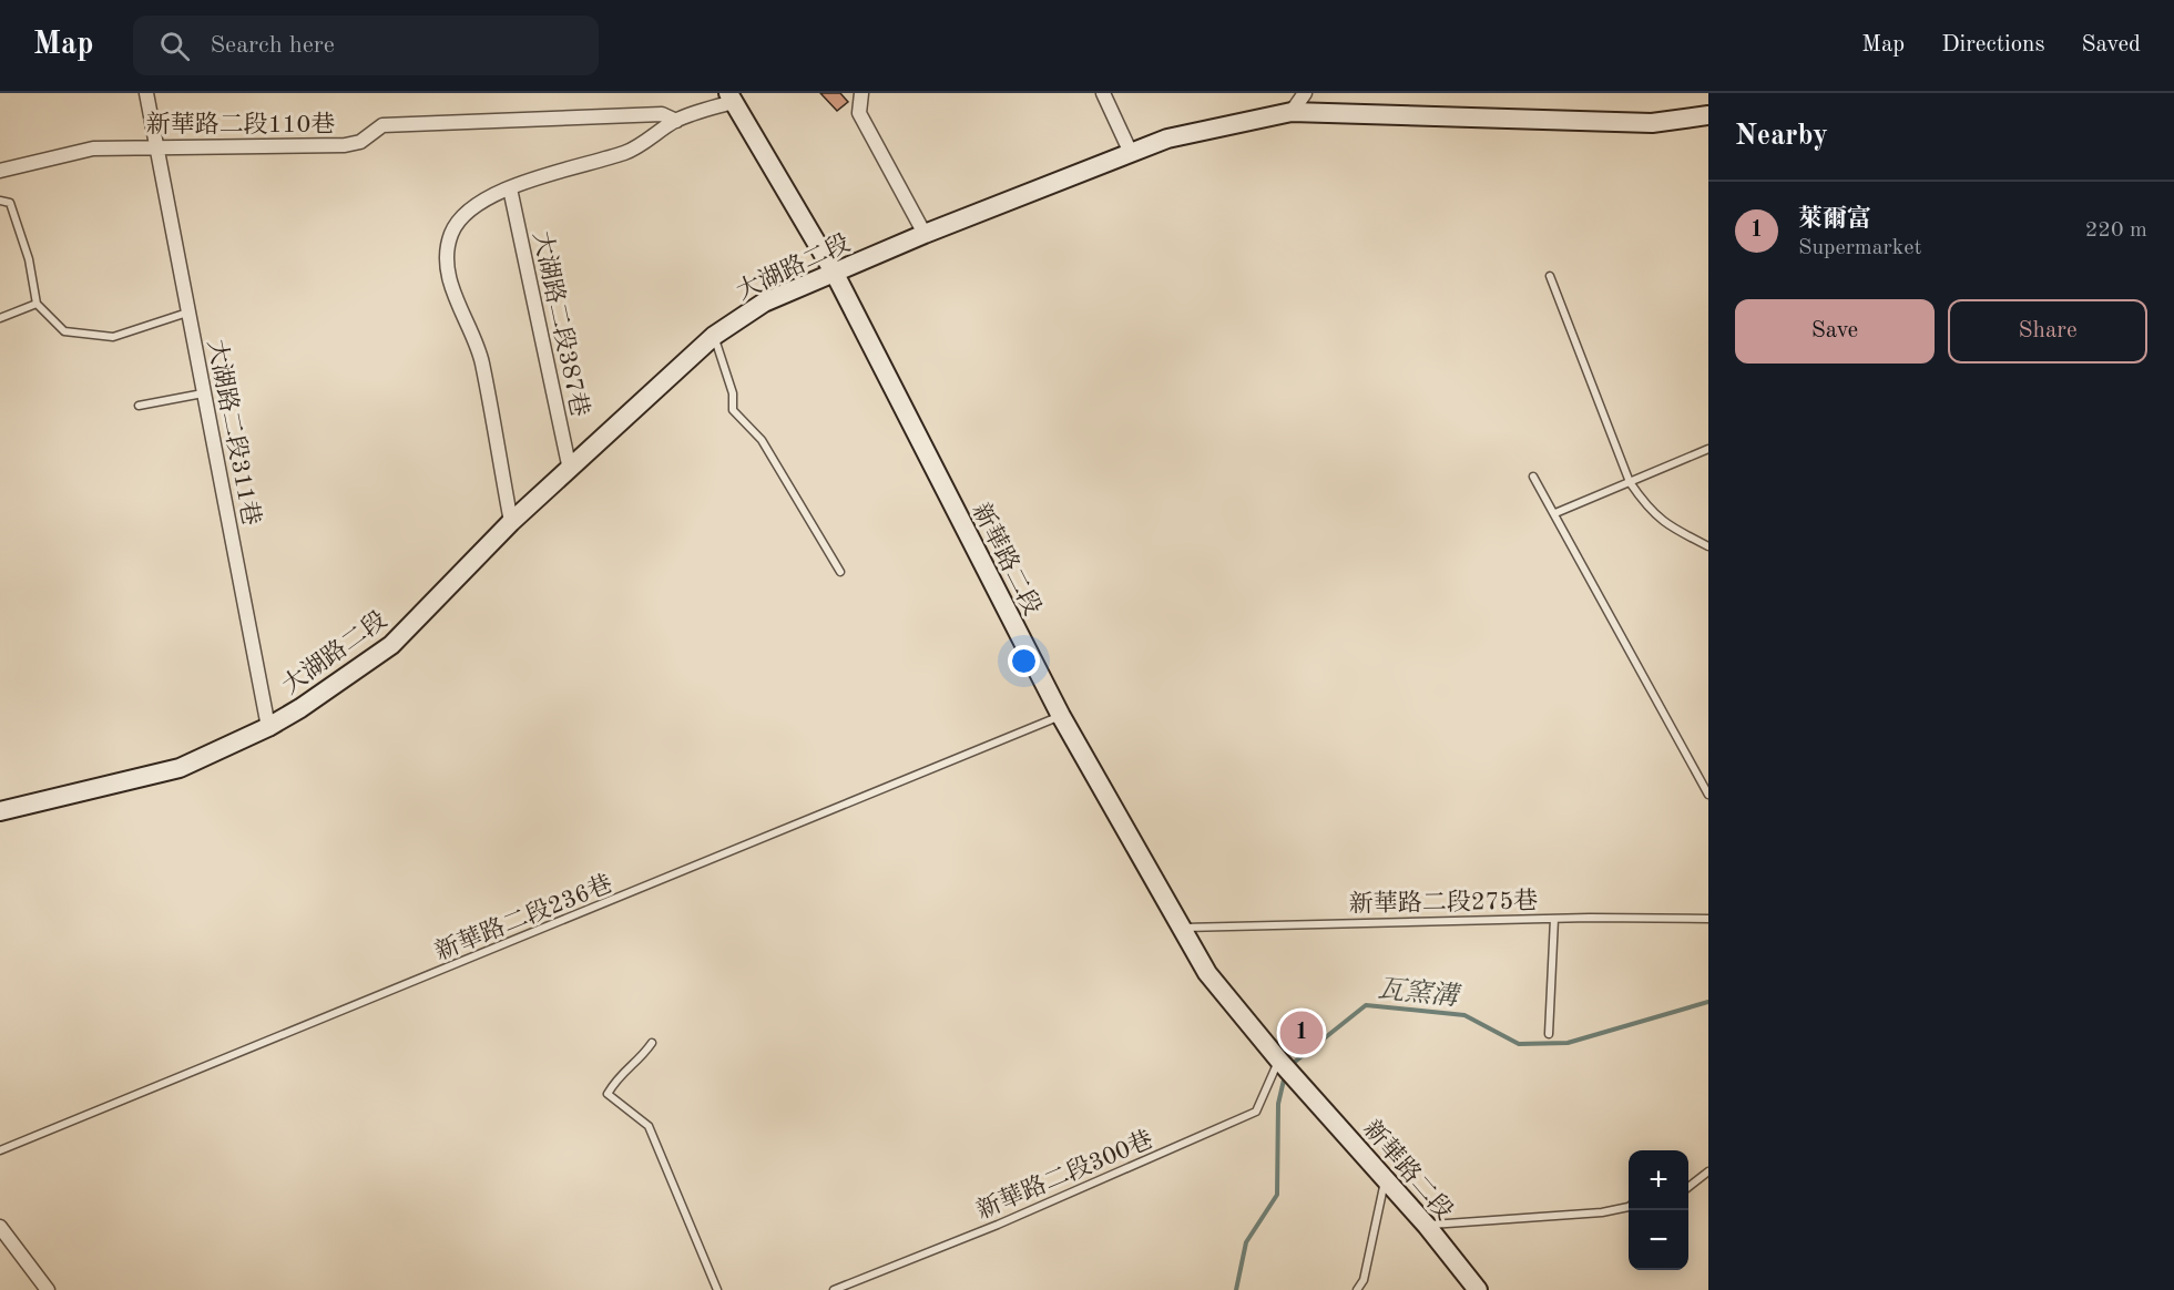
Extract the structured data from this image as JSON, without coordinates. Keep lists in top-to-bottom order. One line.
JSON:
{"streets":{"street":["新華路二段110巷","大湖路二段","大湖路二段387巷","大湖路二段311巷","新華路二段"],"lane":["新華路二段275巷","新華路二段236巷","新華路二段300巷"]},"crossings":[["新華路二段110巷","大湖路二段311巷"],["大湖路二段","大湖路二段387巷"],["大湖路二段","大湖路二段311巷"],["大湖路二段","新華路二段"],["新華路二段","新華路二段275巷"],["新華路二段","新華路二段236巷"],["新華路二段","新華路二段300巷"]],"water":["瓦窯溝"],"page":{"header":"Map","search":"Search here","nav":["Map","Directions","Saved"],"heading":"Nearby","list":[{"mark":"1","name":"萊爾富","note":"Supermarket","value":"220 m"}],"buttons":["Save","Share"],"pins":"1","map_buttons":["+","−"]}}
